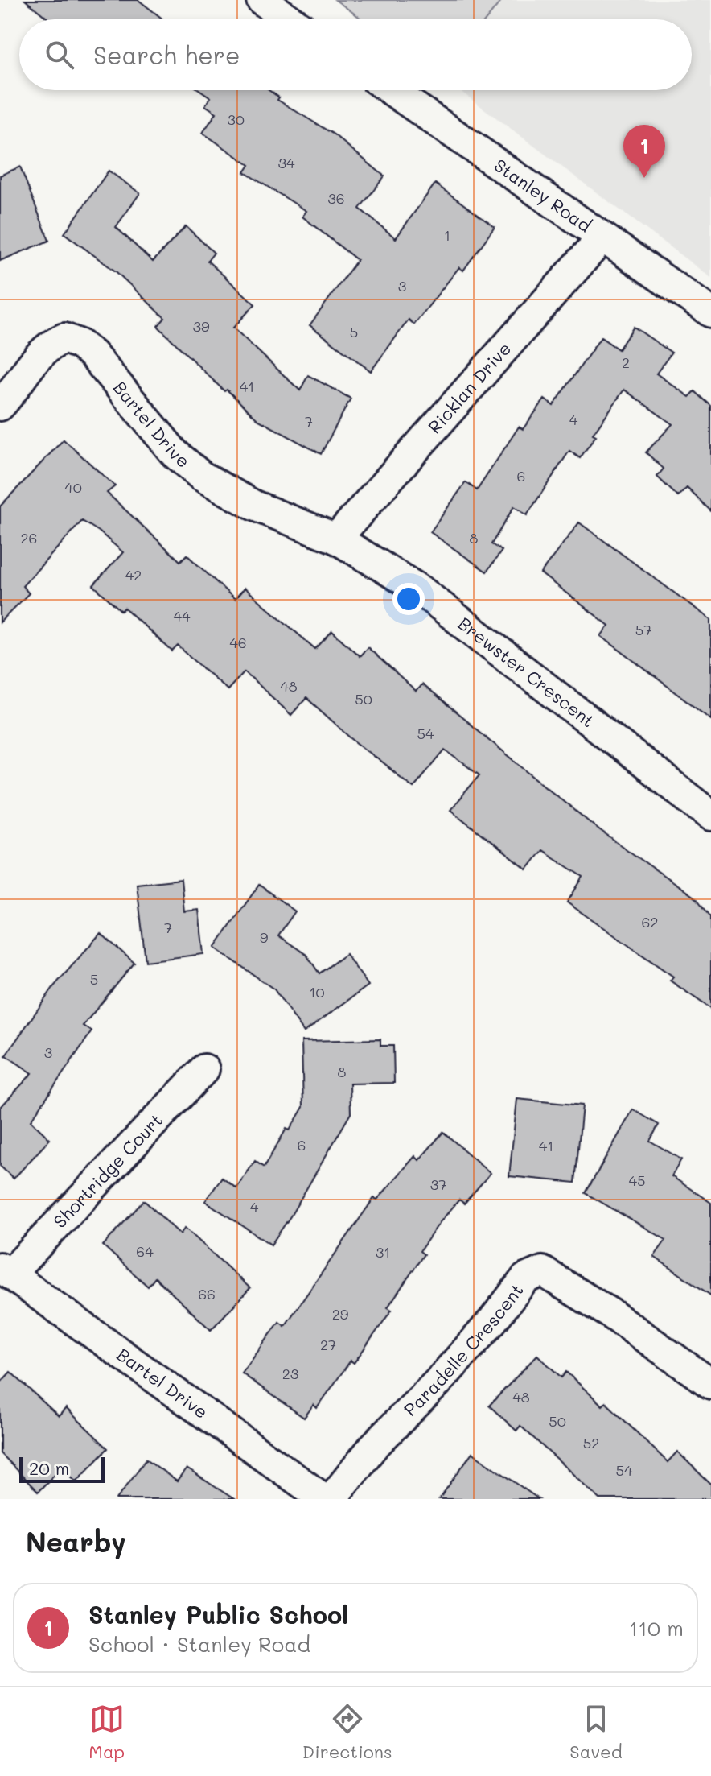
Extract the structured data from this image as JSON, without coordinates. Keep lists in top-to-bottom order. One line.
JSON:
{"streets":{"street":["Stanley Road","Ricklan Drive","Bartel Drive","Brewster Crescent","Shortridge Court","Paradelle Crescent"]},"crossings":[["Stanley Road","Ricklan Drive"],["Ricklan Drive","Bartel Drive"],["Ricklan Drive","Brewster Crescent"],["Bartel Drive","Brewster Crescent"],["Bartel Drive","Shortridge Court"]],"house_numbers":["30","34","36","1","3","39","5","2","41","4","7","6","40","26","8","42","44","57","46","48","50","54","62","7","9","5","10","3","8","6","41","45","37","4","64","31","66","29","27","23","48","50","52","54"],"scale_bar":"20 m","page":{"search":"Search here","pins":"1","scale":"20 m","heading":"Nearby","list":[{"mark":"1","name":"Stanley Public School","note":"School · Stanley Road","value":"110 m"}],"nav":["Map","Directions","Saved"]}}
